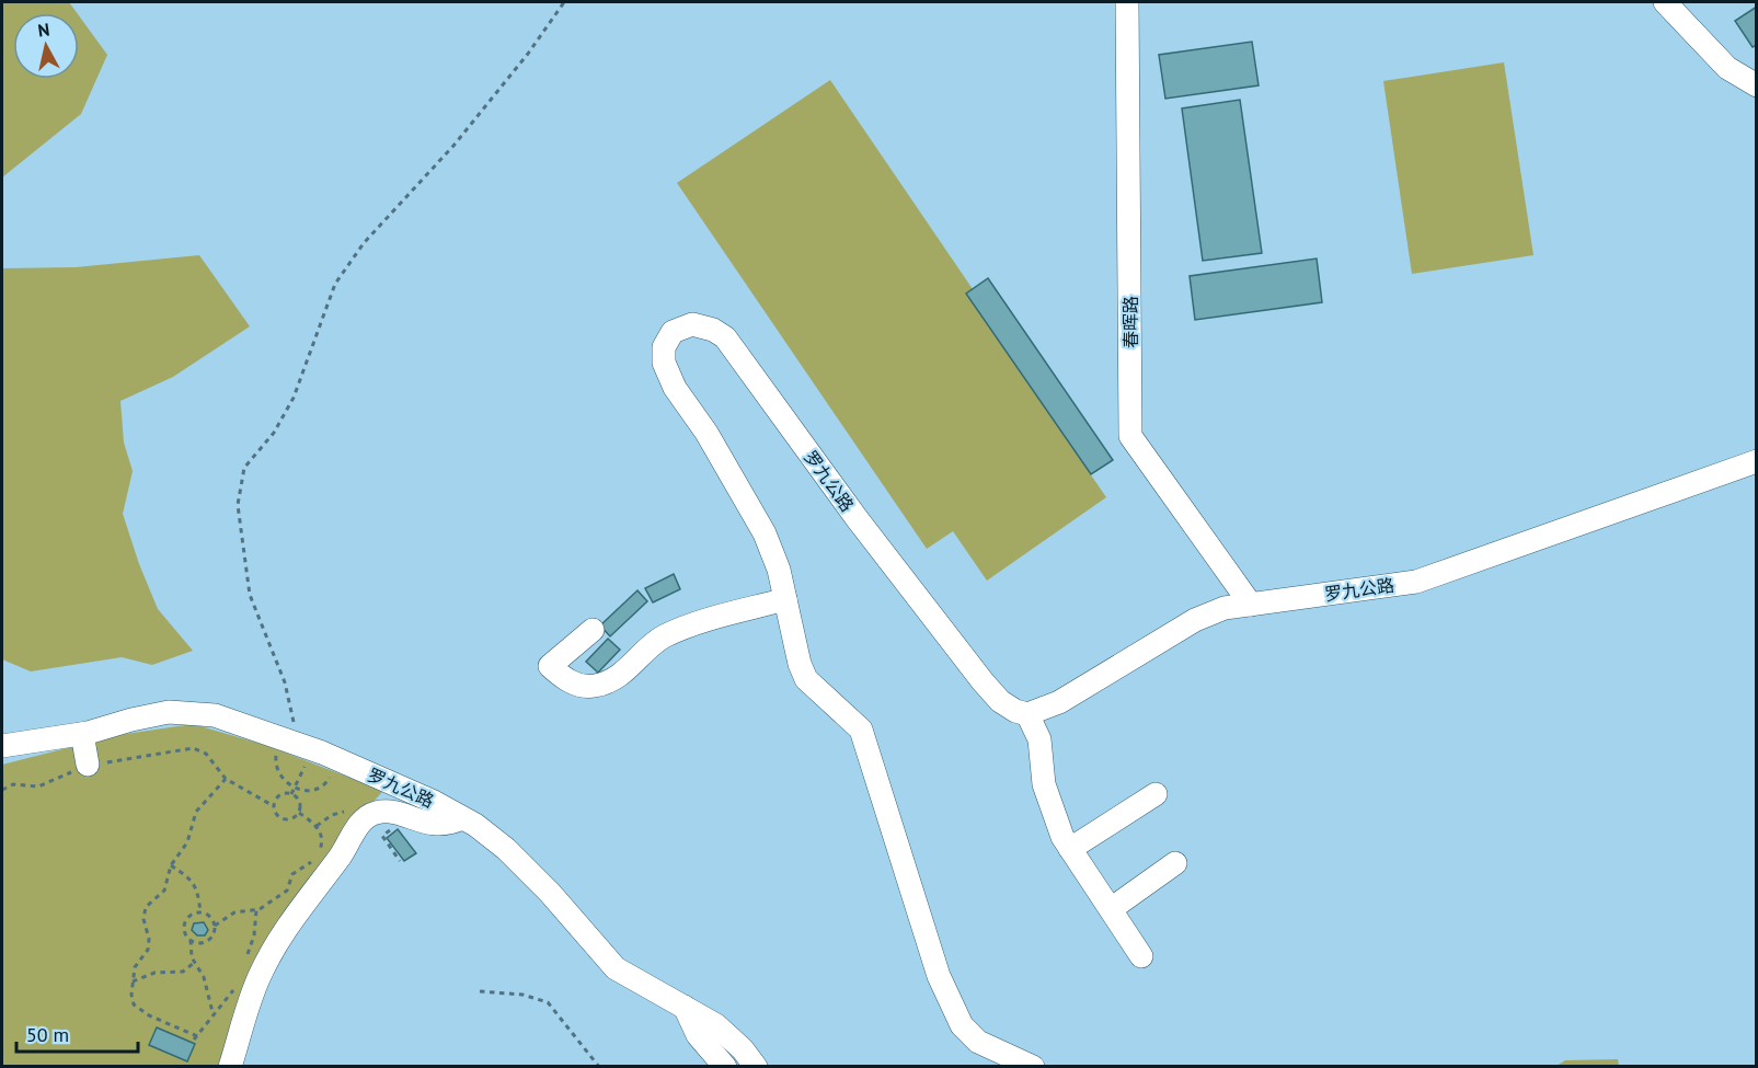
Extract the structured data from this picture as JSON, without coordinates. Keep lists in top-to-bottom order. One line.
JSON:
{"streets":{"street":["春晖路","罗九公路"]},"crossings":[["春晖路","罗九公路"]],"scale_bar":"50 m","north":"top"}
